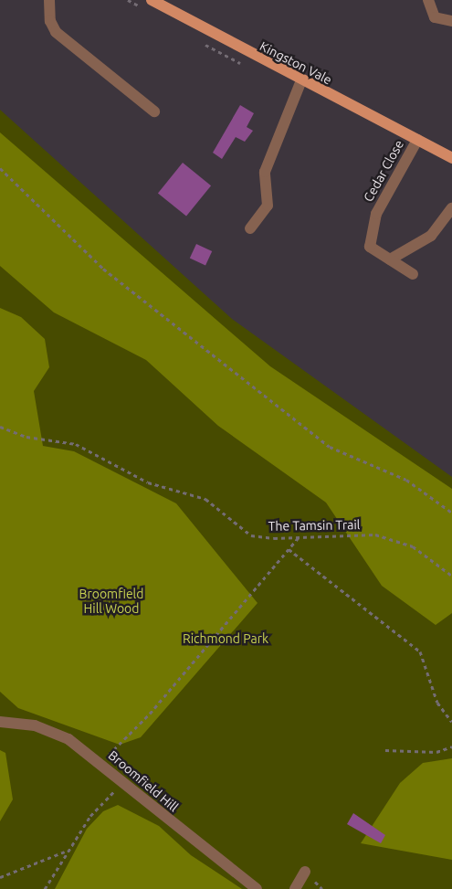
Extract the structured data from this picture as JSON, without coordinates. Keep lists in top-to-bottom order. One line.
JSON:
{"streets":{"main road":["Kingston Vale"],"street":["Cedar Close","Broomfield Hill"],"path":["The Tamsin Trail"]},"crossings":[["Kingston Vale","Cedar Close"]],"parks":["Broomfield Hill Wood","Richmond Park"]}
